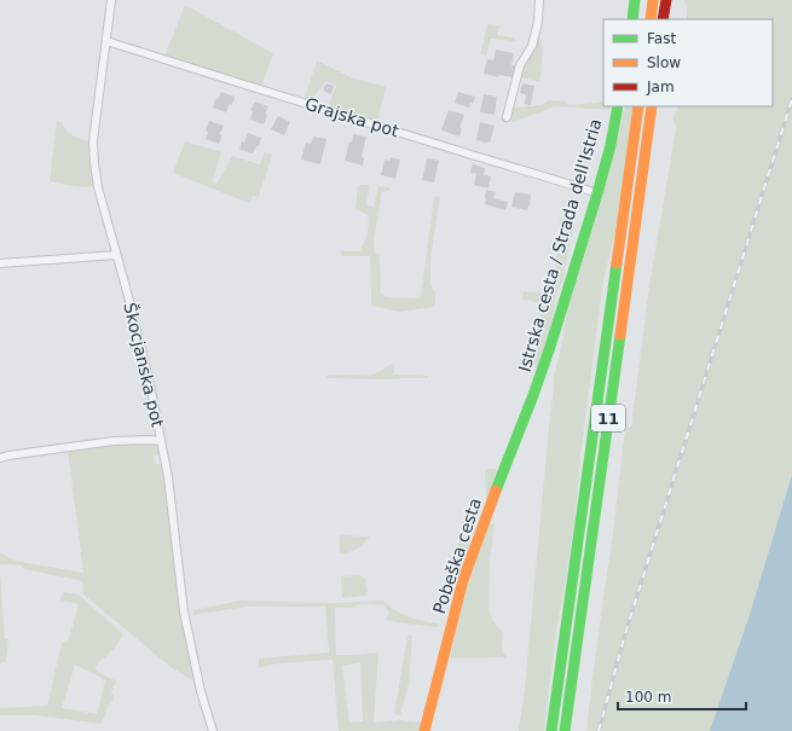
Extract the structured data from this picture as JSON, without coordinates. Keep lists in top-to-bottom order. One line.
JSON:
{"streets":{"main road":["Istrska cesta / Strada dell'Istria","11","Pobeška cesta"],"street":["Grajska pot","Škocjanska pot"]},"crossings":[["Grajska pot","Istrska cesta / Strada dell'Istria"],["Grajska pot","Škocjanska pot"],["Istrska cesta / Strada dell'Istria","Pobeška cesta"]],"legend":["Fast","Slow","Jam"],"scale_bar":"100 m"}
